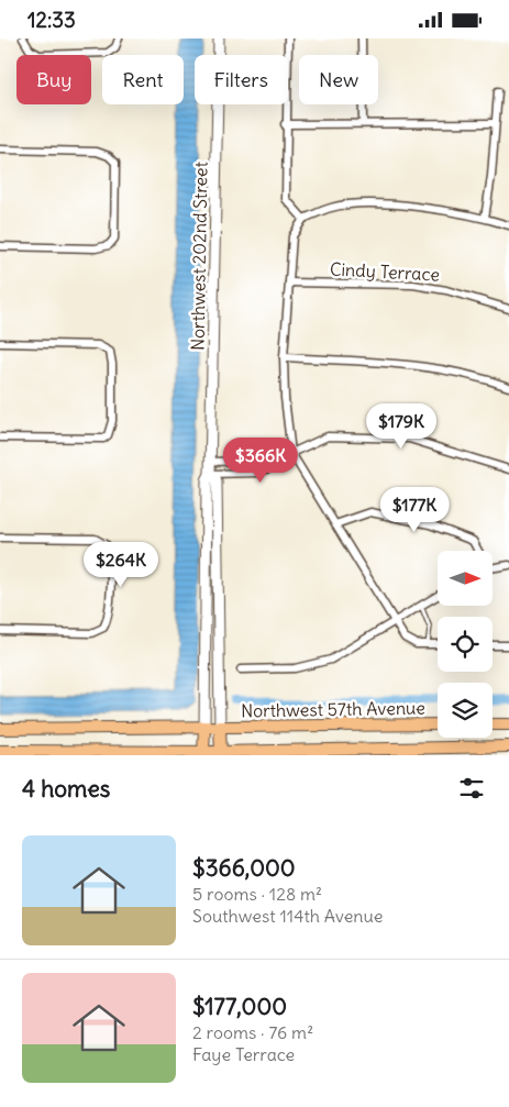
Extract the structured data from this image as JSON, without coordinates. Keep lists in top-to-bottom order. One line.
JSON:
{"streets":{"main road":["Northwest 202nd Street","Northwest 57th Avenue"],"street":["Cindy Terrace"]},"crossings":[["Northwest 202nd Street","Northwest 57th Avenue"]],"north":"right","page":{"status":"12:33","chip":["Buy","Rent","Filters","New"],"price":["$179K","$366K","$177K","$264K"],"heading":"4 homes","list":[{"name":"$366,000","note":"5 rooms · 128 m² · Southwest 114th Avenue"},{"name":"$177,000","note":"2 rooms · 76 m² · Faye Terrace"}]}}
